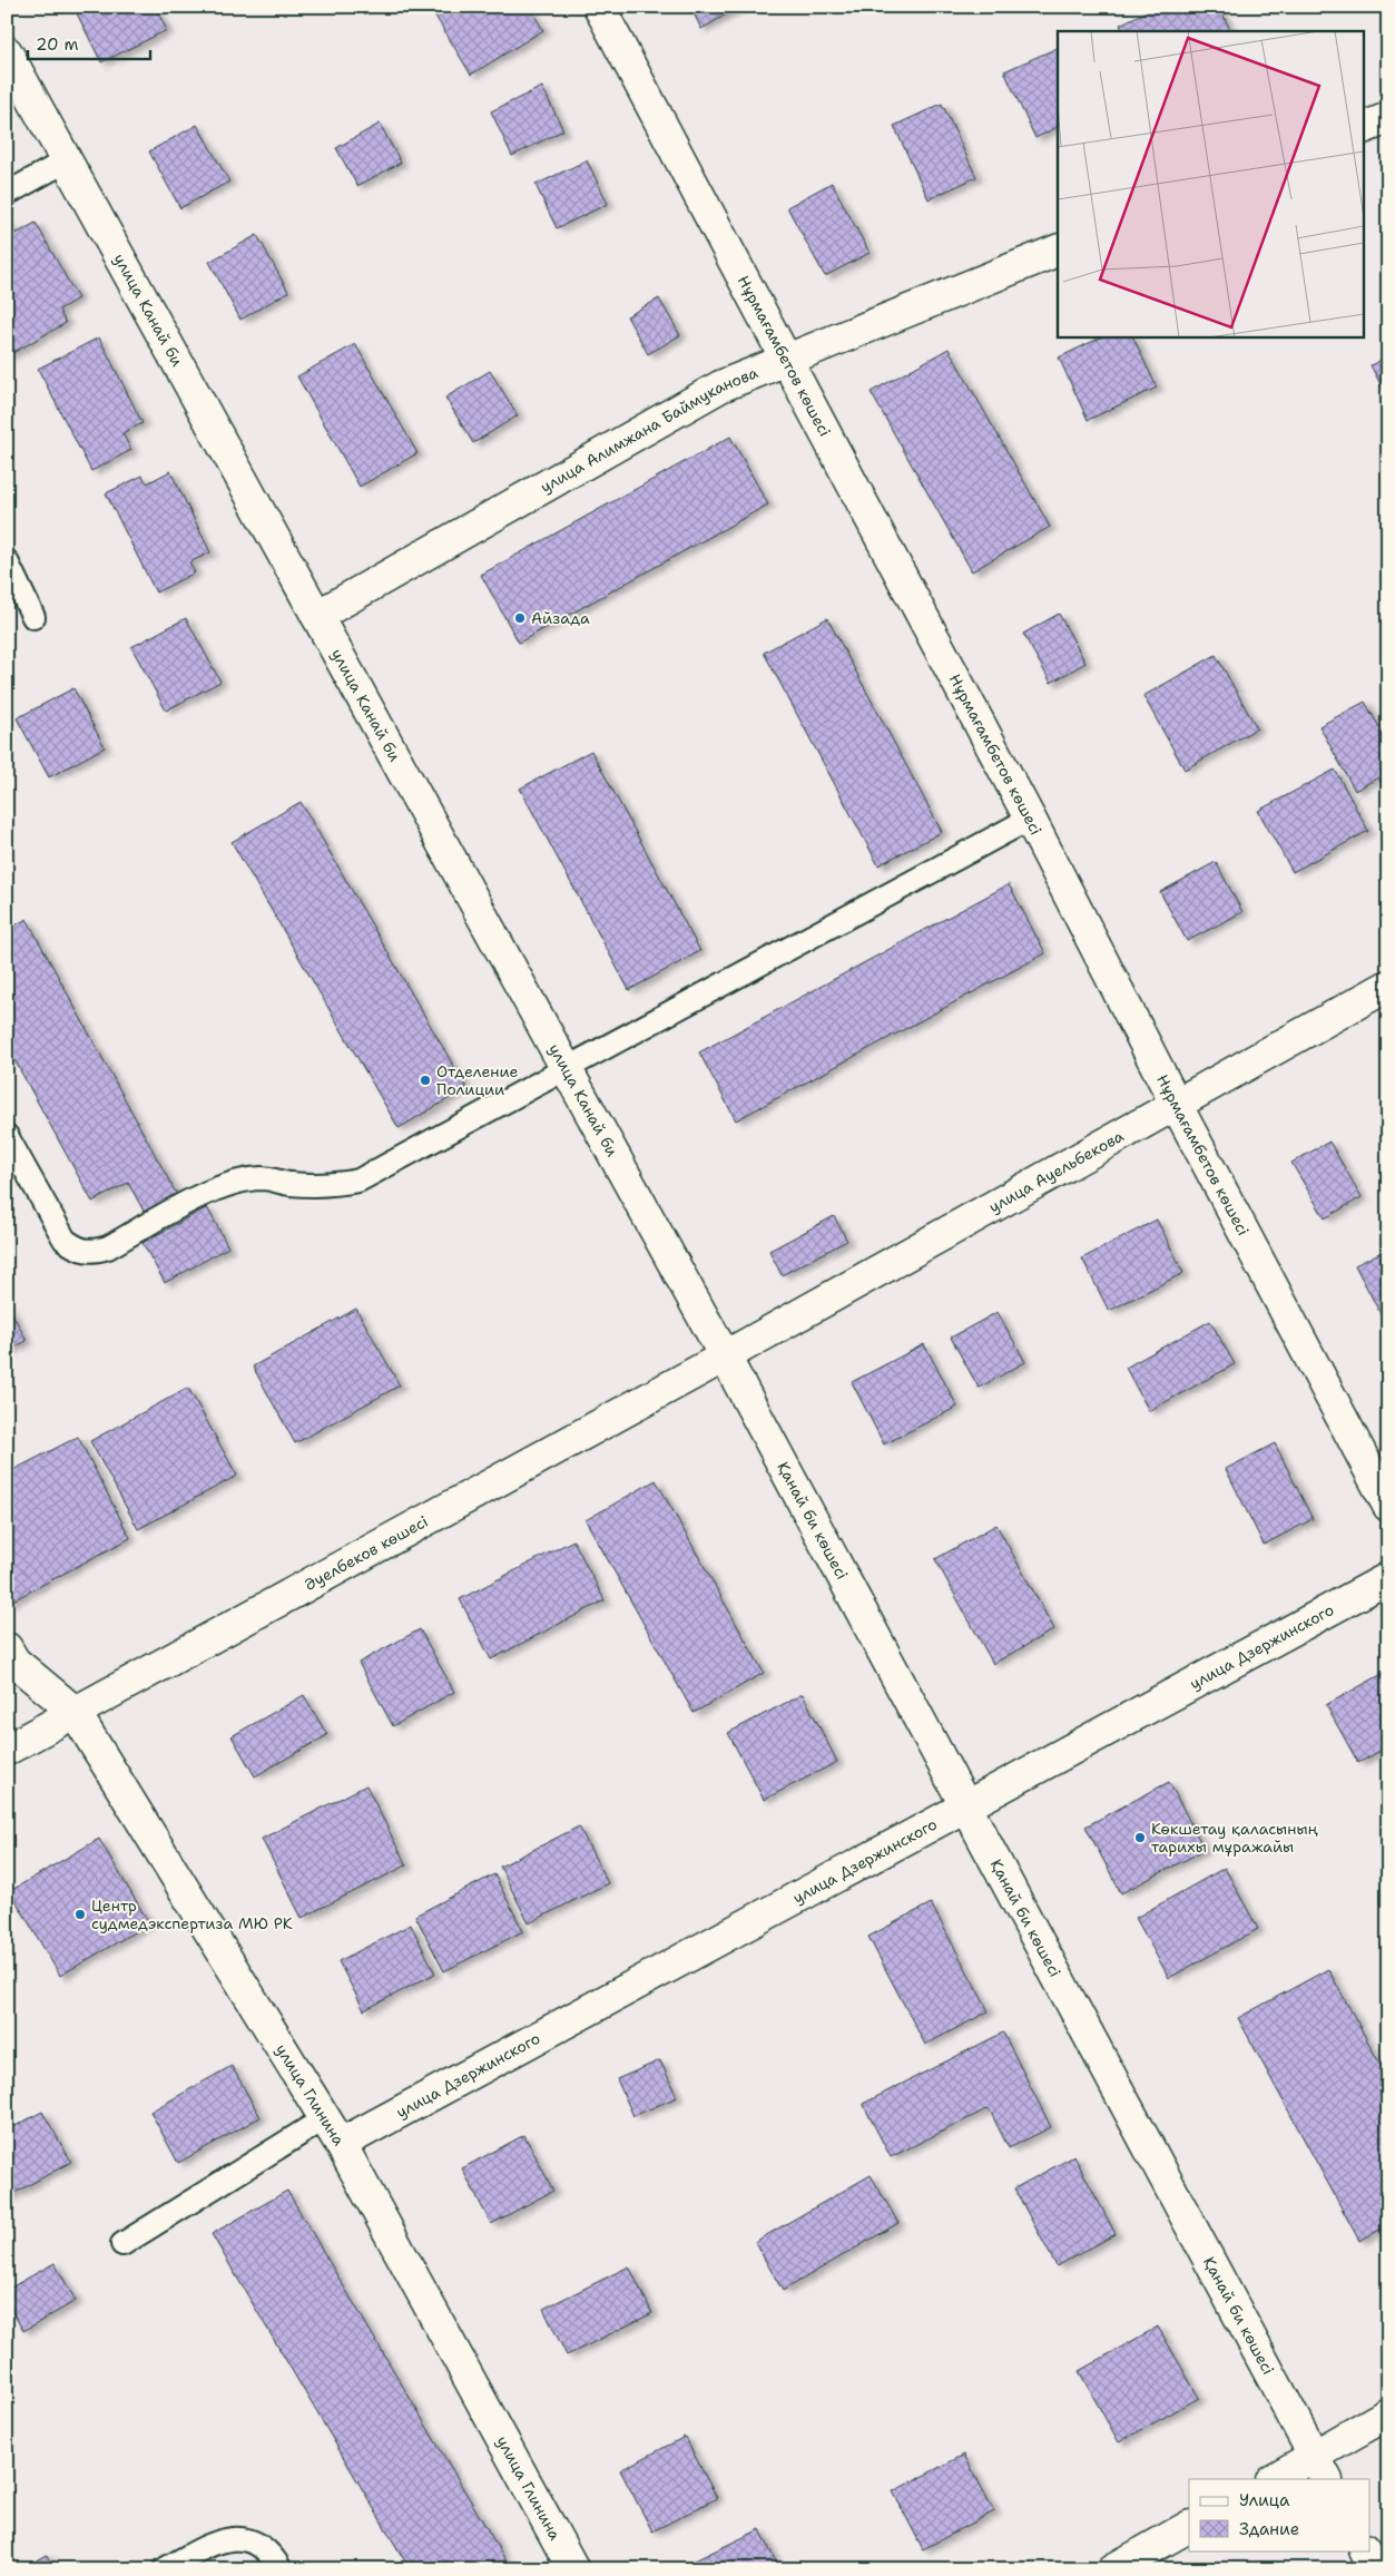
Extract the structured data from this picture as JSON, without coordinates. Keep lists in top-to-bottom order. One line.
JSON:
{"streets":{"street":["улица Канай би","Нұрмағамбетов көшесі","улица Алимжана Баймуканова","улица Ауельбекова","Қанай би көшесі","Әуелбеков көшесі","улица Дзержинского","улица Глинина"]},"crossings":[["улица Канай би","улица Алимжана Баймуканова"],["улица Канай би","улица Ауельбекова"],["улица Канай би","Қанай би көшесі"],["улица Канай би","Әуелбеков көшесі"],["Нұрмағамбетов көшесі","улица Алимжана Баймуканова"],["Нұрмағамбетов көшесі","улица Ауельбекова"],["улица Ауельбекова","Қанай би көшесі"],["улица Ауельбекова","Әуелбеков көшесі"],["Қанай би көшесі","Әуелбеков көшесі"],["Қанай би көшесі","улица Дзержинского"],["Әуелбеков көшесі","улица Глинина"],["улица Дзержинского","улица Глинина"]],"places":["Айзада","Отделение Полиции","Көкшетау қаласының тарихы мұражайы","Центр судмедэкспертиза МЮ РК"],"legend":["Улица","Здание"],"scale_bar":"20 m"}
